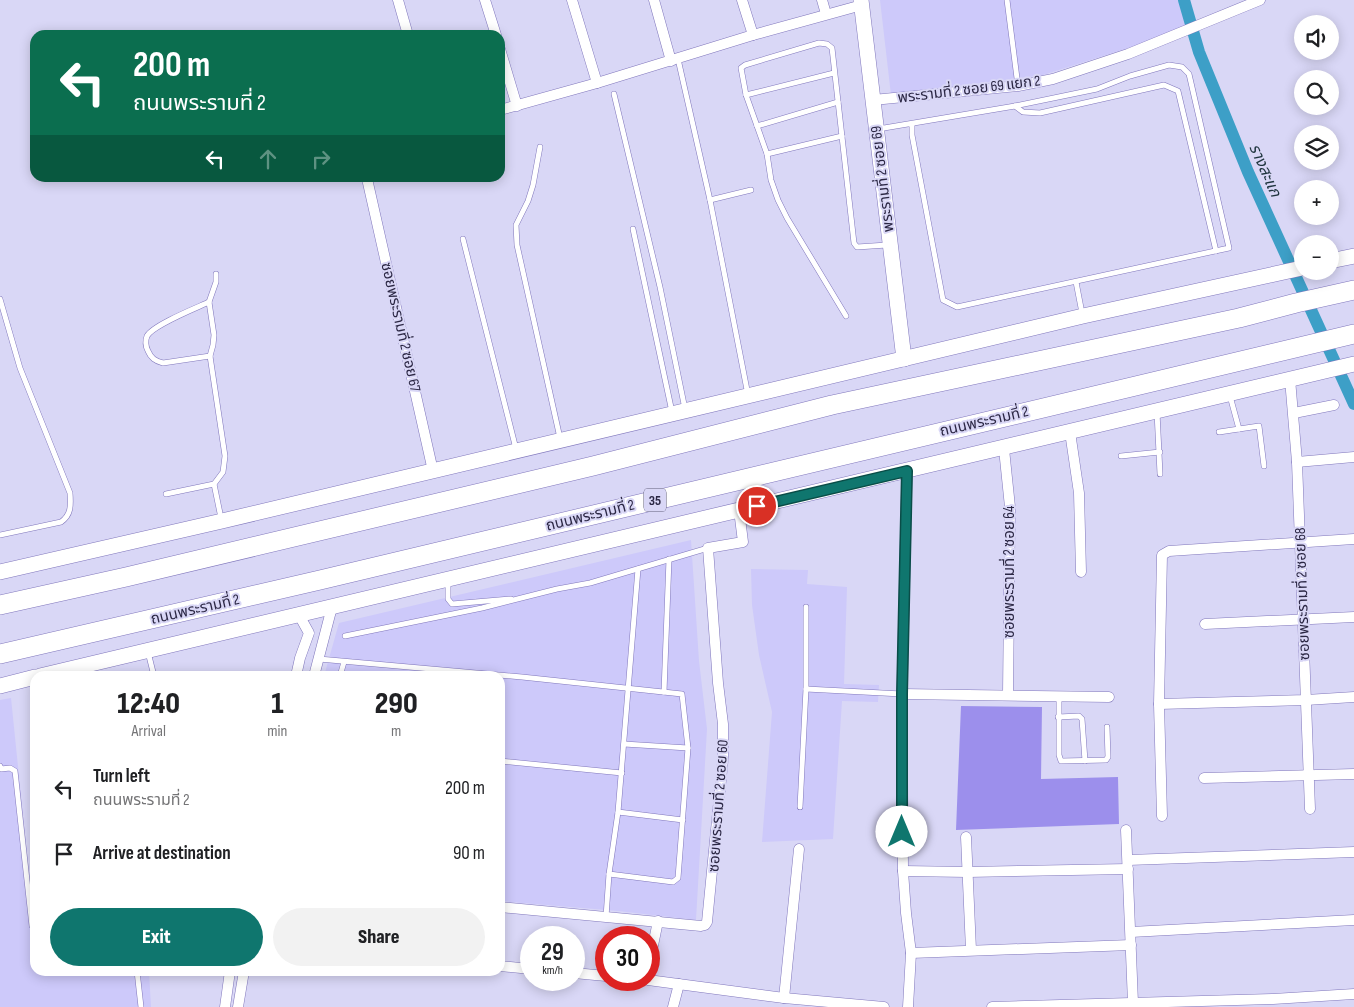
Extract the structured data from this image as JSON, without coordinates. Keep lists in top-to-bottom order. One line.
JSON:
{"streets":{"highway":["ถนนพระรามที่ 2","35"],"main road":["พระรามที่ 2 ซอย 69"],"street":["พระรามที่ 2 ซอย 69 แยก 2","ซอยพระรามที่ 2 ซอย 67","ซอยพระรามที่ 2 ซอย 64","ซอยพระรามที่ 2 ซอย 68","ซอยพระรามที่ 2 ซอย 60"]},"crossings":[["พระรามที่ 2 ซอย 69 แยก 2","พระรามที่ 2 ซอย 69"],["ถนนพระรามที่ 2","ซอยพระรามที่ 2 ซอย 64"],["ถนนพระรามที่ 2","ซอยพระรามที่ 2 ซอย 68"]],"water":["รางสะแก"],"page":{"map_buttons":["+","−"],"turn":["200 m","ถนนพระรามที่ 2"],"eta":["12:40","Arrival","1","min","290","m"],"list":[{"name":"Turn left","note":"ถนนพระรามที่ 2","value":"200 m"},{"name":"Arrive at destination","value":"90 m"}],"buttons":["Exit","Share"],"speed":"29 km/h","limit":"30"}}
